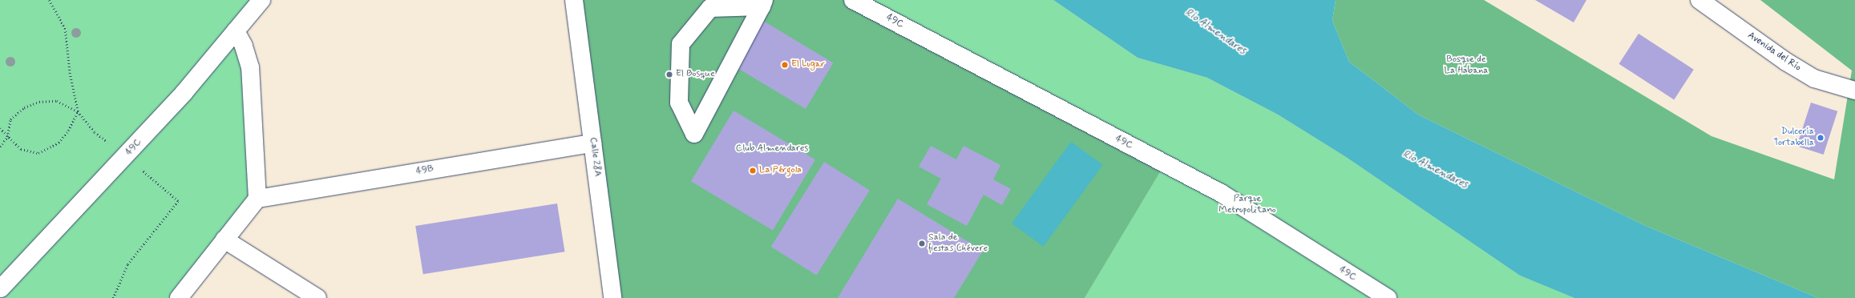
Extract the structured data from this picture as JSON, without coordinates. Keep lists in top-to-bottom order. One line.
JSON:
{"streets":{"street":["49C","Avenida del Río","Calle 28A","49B"]},"crossings":[["Calle 28A","49B"]],"water":["Río Almendares"],"parks":["Bosque de La Habana","Club Almendares","Parque Metropolitano"],"places":["El Lugar","El Bosque","Dulcería Tortabella","La Pérgola","Sala de fiestas Chévere"]}
